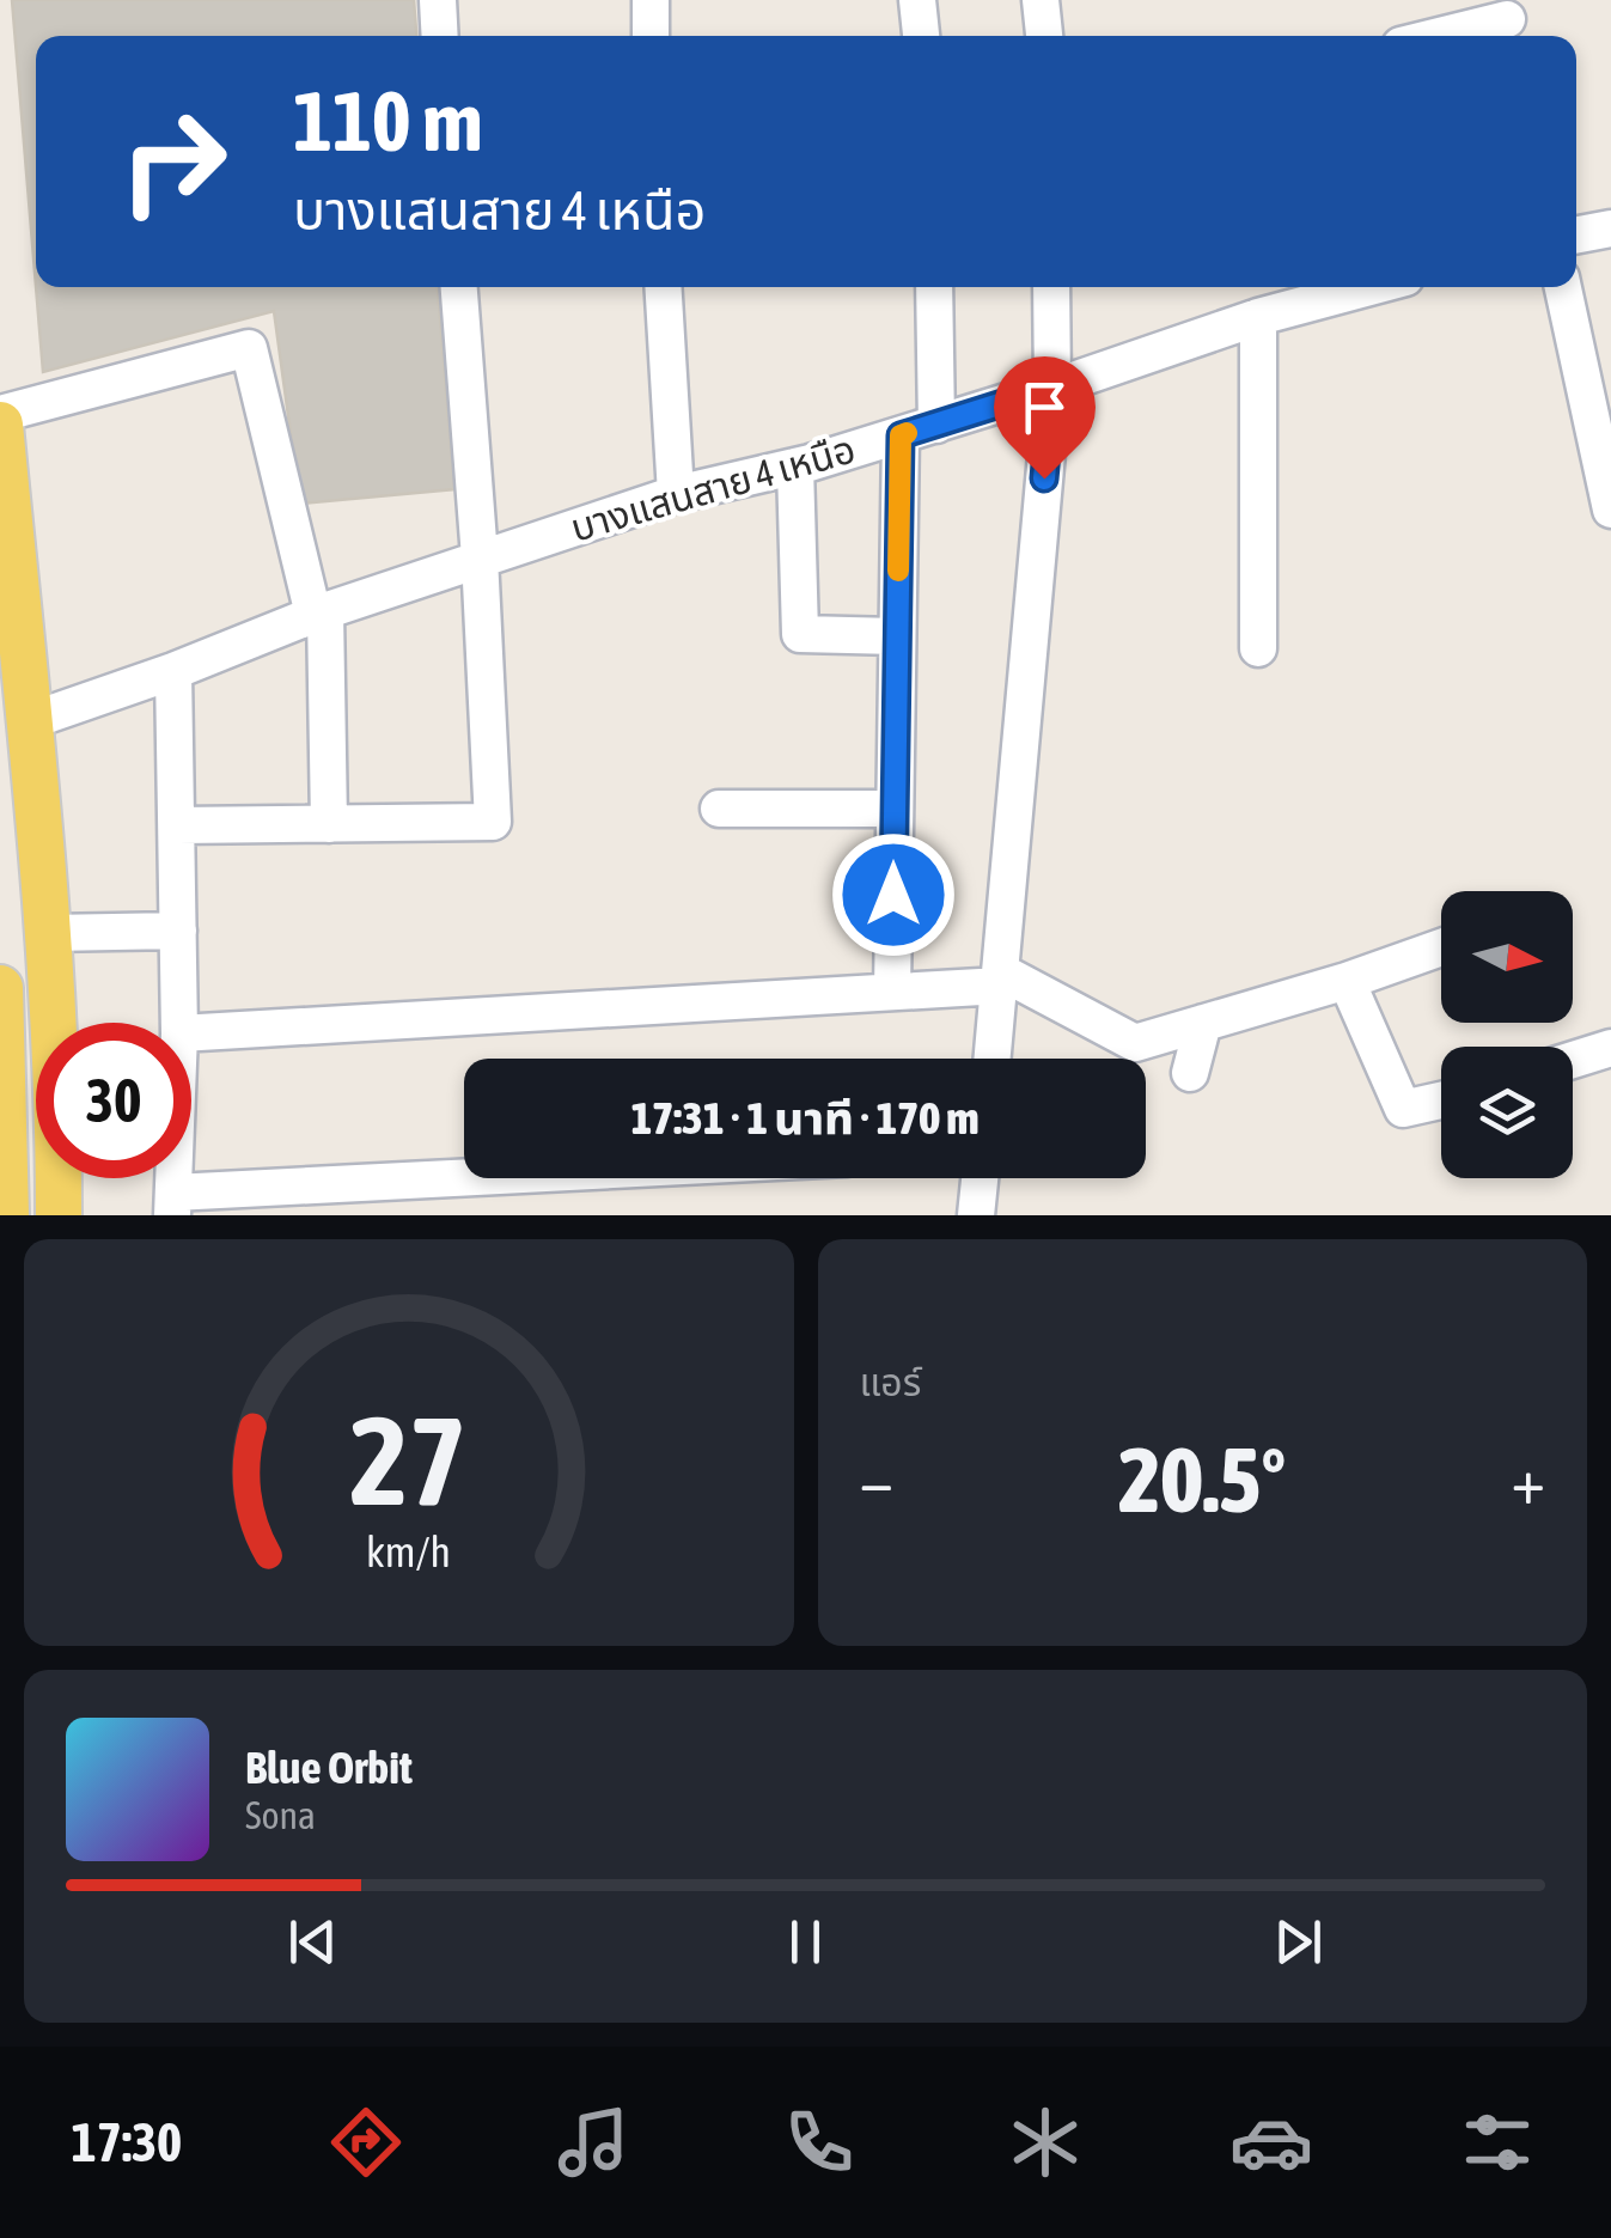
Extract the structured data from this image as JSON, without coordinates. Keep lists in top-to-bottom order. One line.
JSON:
{"streets":{"street":["บางแสนสาย 4 เหนือ"]},"north":"right","page":{"turn":["110 m","บางแสนสาย 4 เหนือ"],"limit":"30","trip":"17:31 · 1 นาที · 170 m","tile":"แอร์","heat":["−","20.5°","+"],"song":["Blue Orbit","Sona"],"tabs":"17:30","gauge":["27","km/h"]}}
